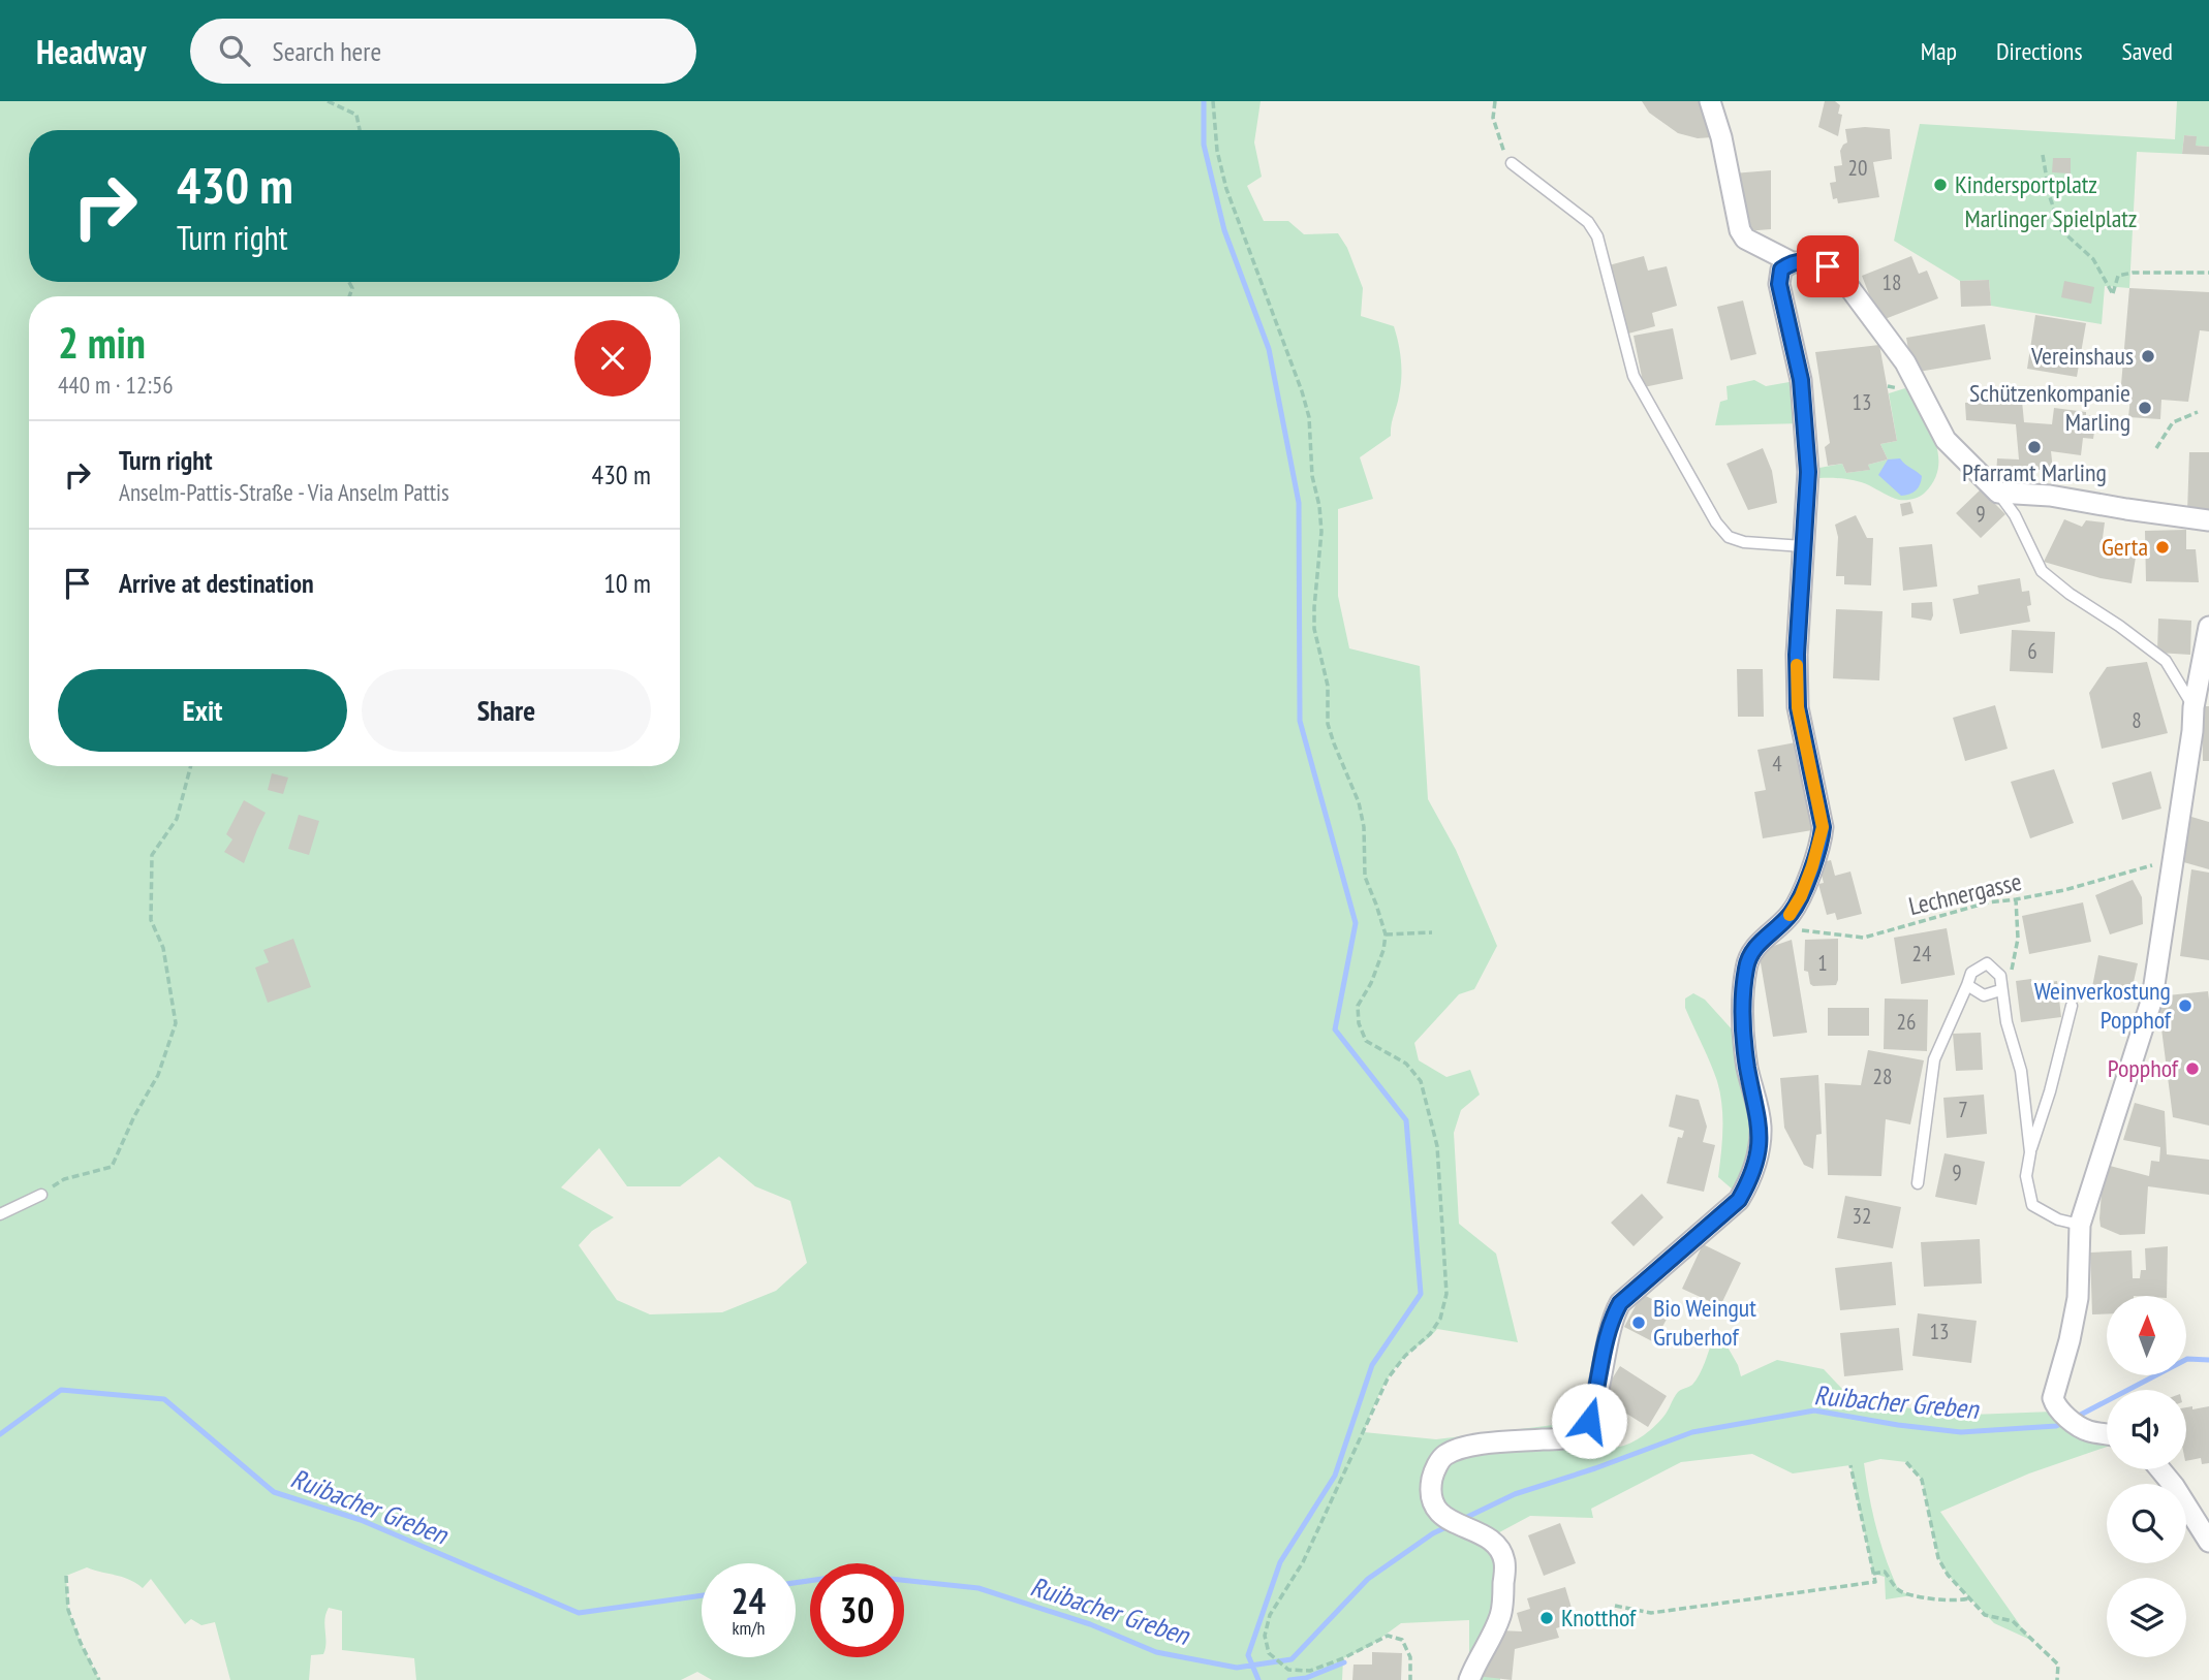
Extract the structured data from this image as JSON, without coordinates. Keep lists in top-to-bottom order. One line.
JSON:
{"streets":{"path":["Lechnergasse"]},"water":["Ruibacher Greben"],"parks":["Marlinger Spielplatz"],"places":["Kindersportplatz","Vereinshaus","Schützenkompanie Marling","Pfarramt Marling","Gerta","Weinverkostung Popphof","Popphof","Bio Weingut Gruberhof","Knotthof"],"house_numbers":["20","18","13","9","6","8","4","24","1","26","28","7","9","32","13"],"north":"top","page":{"header":"Headway","search":"Search here","nav":["Map","Directions","Saved"],"turn":["430 m","Turn right"],"heading":["2 min","440 m · 12:56"],"list":[{"name":"Turn right","note":"Anselm-Pattis-Straße - Via Anselm Pattis","value":"430 m"},{"name":"Arrive at destination","value":"10 m"}],"buttons":["Exit","Share"],"speed":"24 km/h","limit":"30"}}
